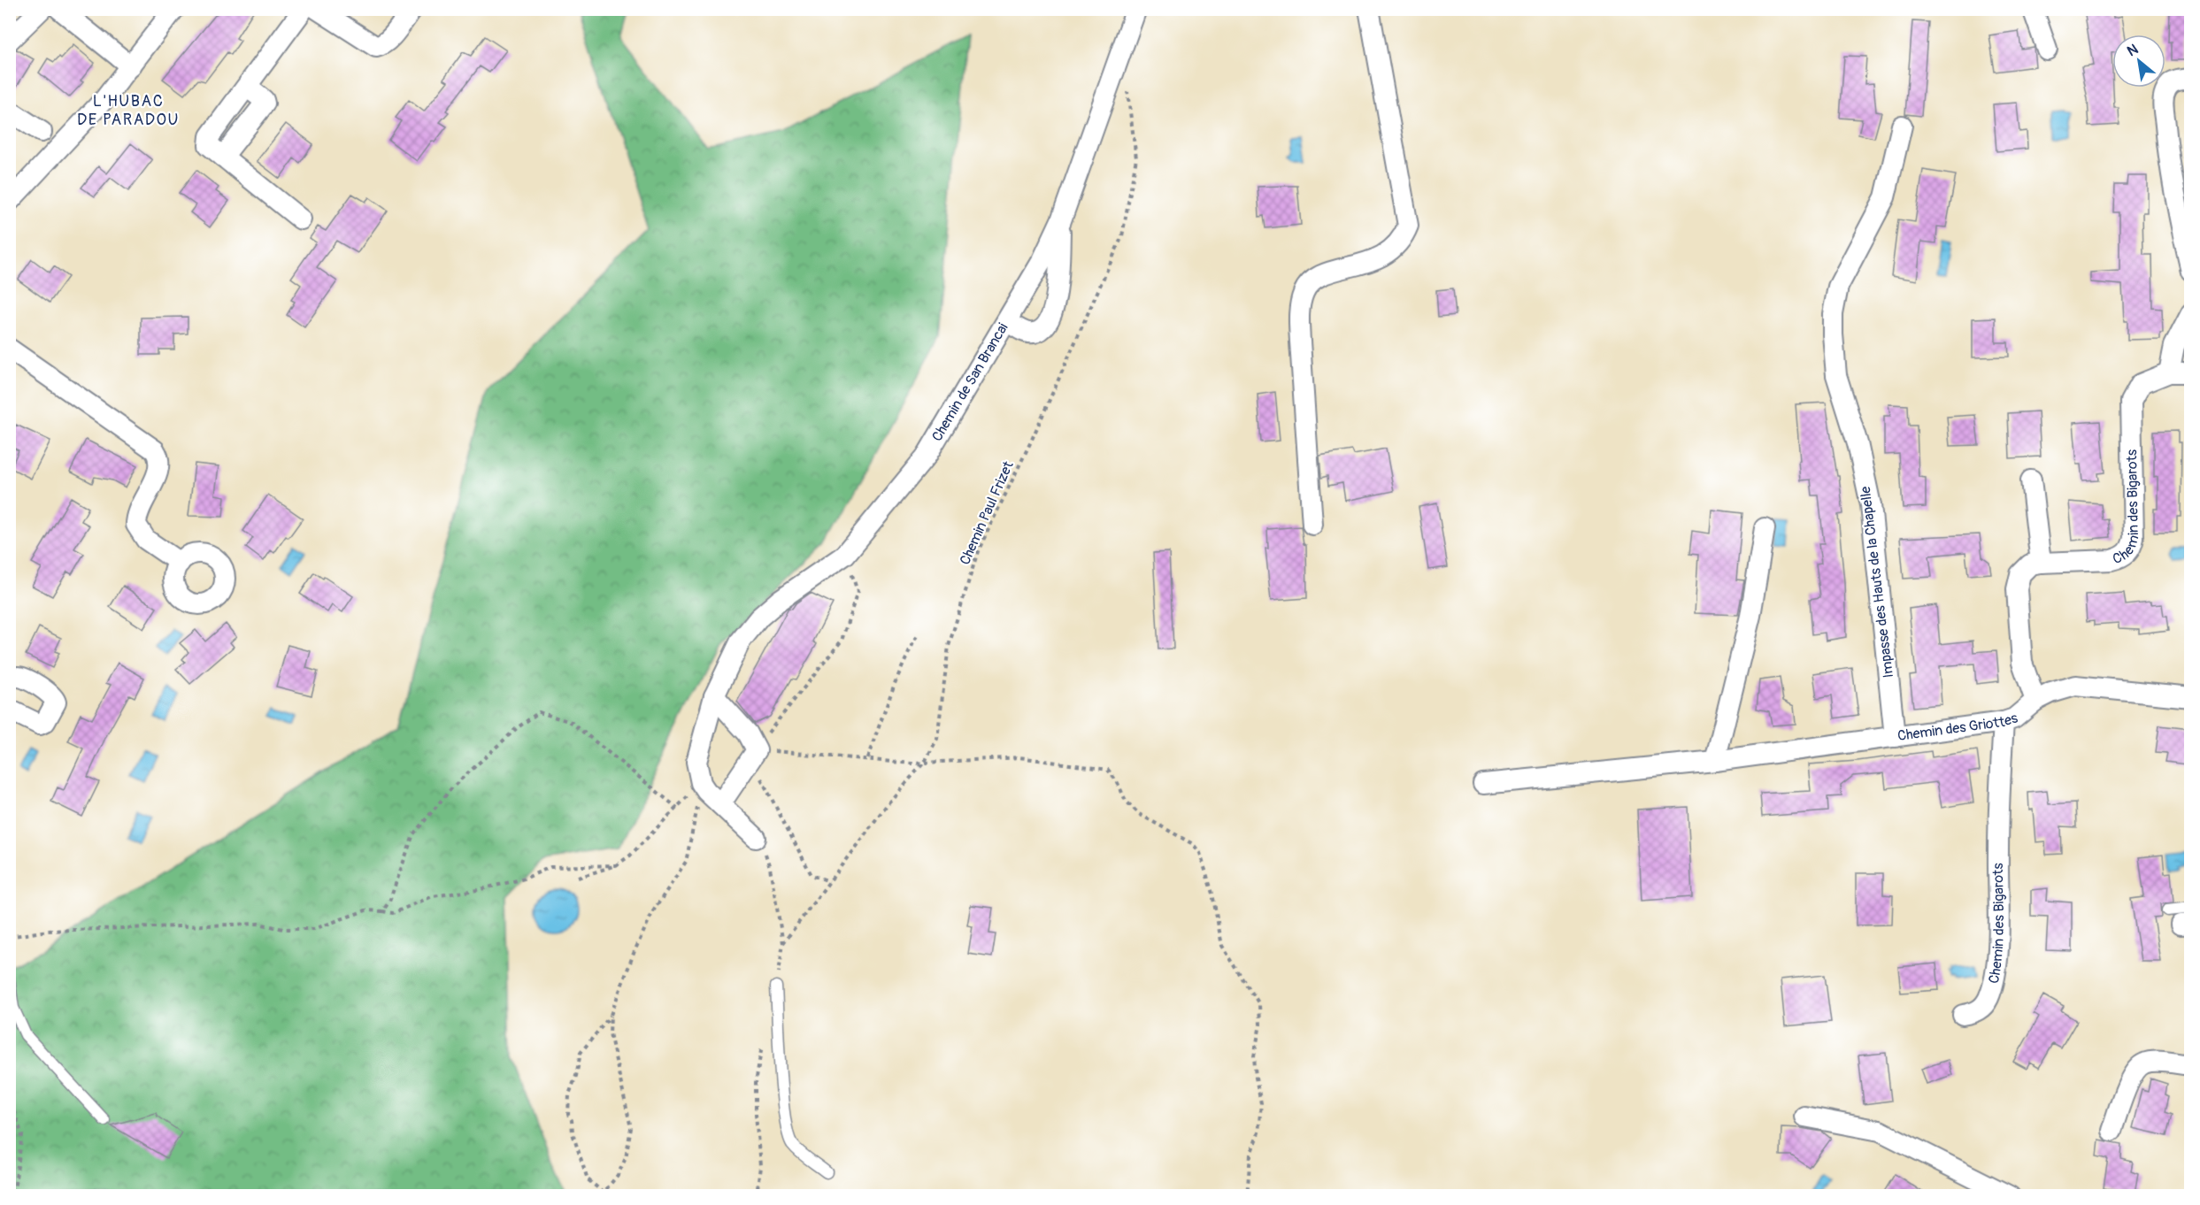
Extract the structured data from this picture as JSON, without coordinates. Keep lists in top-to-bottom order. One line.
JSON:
{"streets":{"street":["Chemin de San Brancai","Chemin des Bigarots","Impasse des Hauts de la Chapelle","Chemin des Griottes"],"path":["Chemin Paul Frizet"]},"crossings":[["Chemin des Bigarots","Chemin des Griottes"],["Impasse des Hauts de la Chapelle","Chemin des Griottes"]],"districts":["L'HUBAC DE PARADOU"],"north":"top left"}
